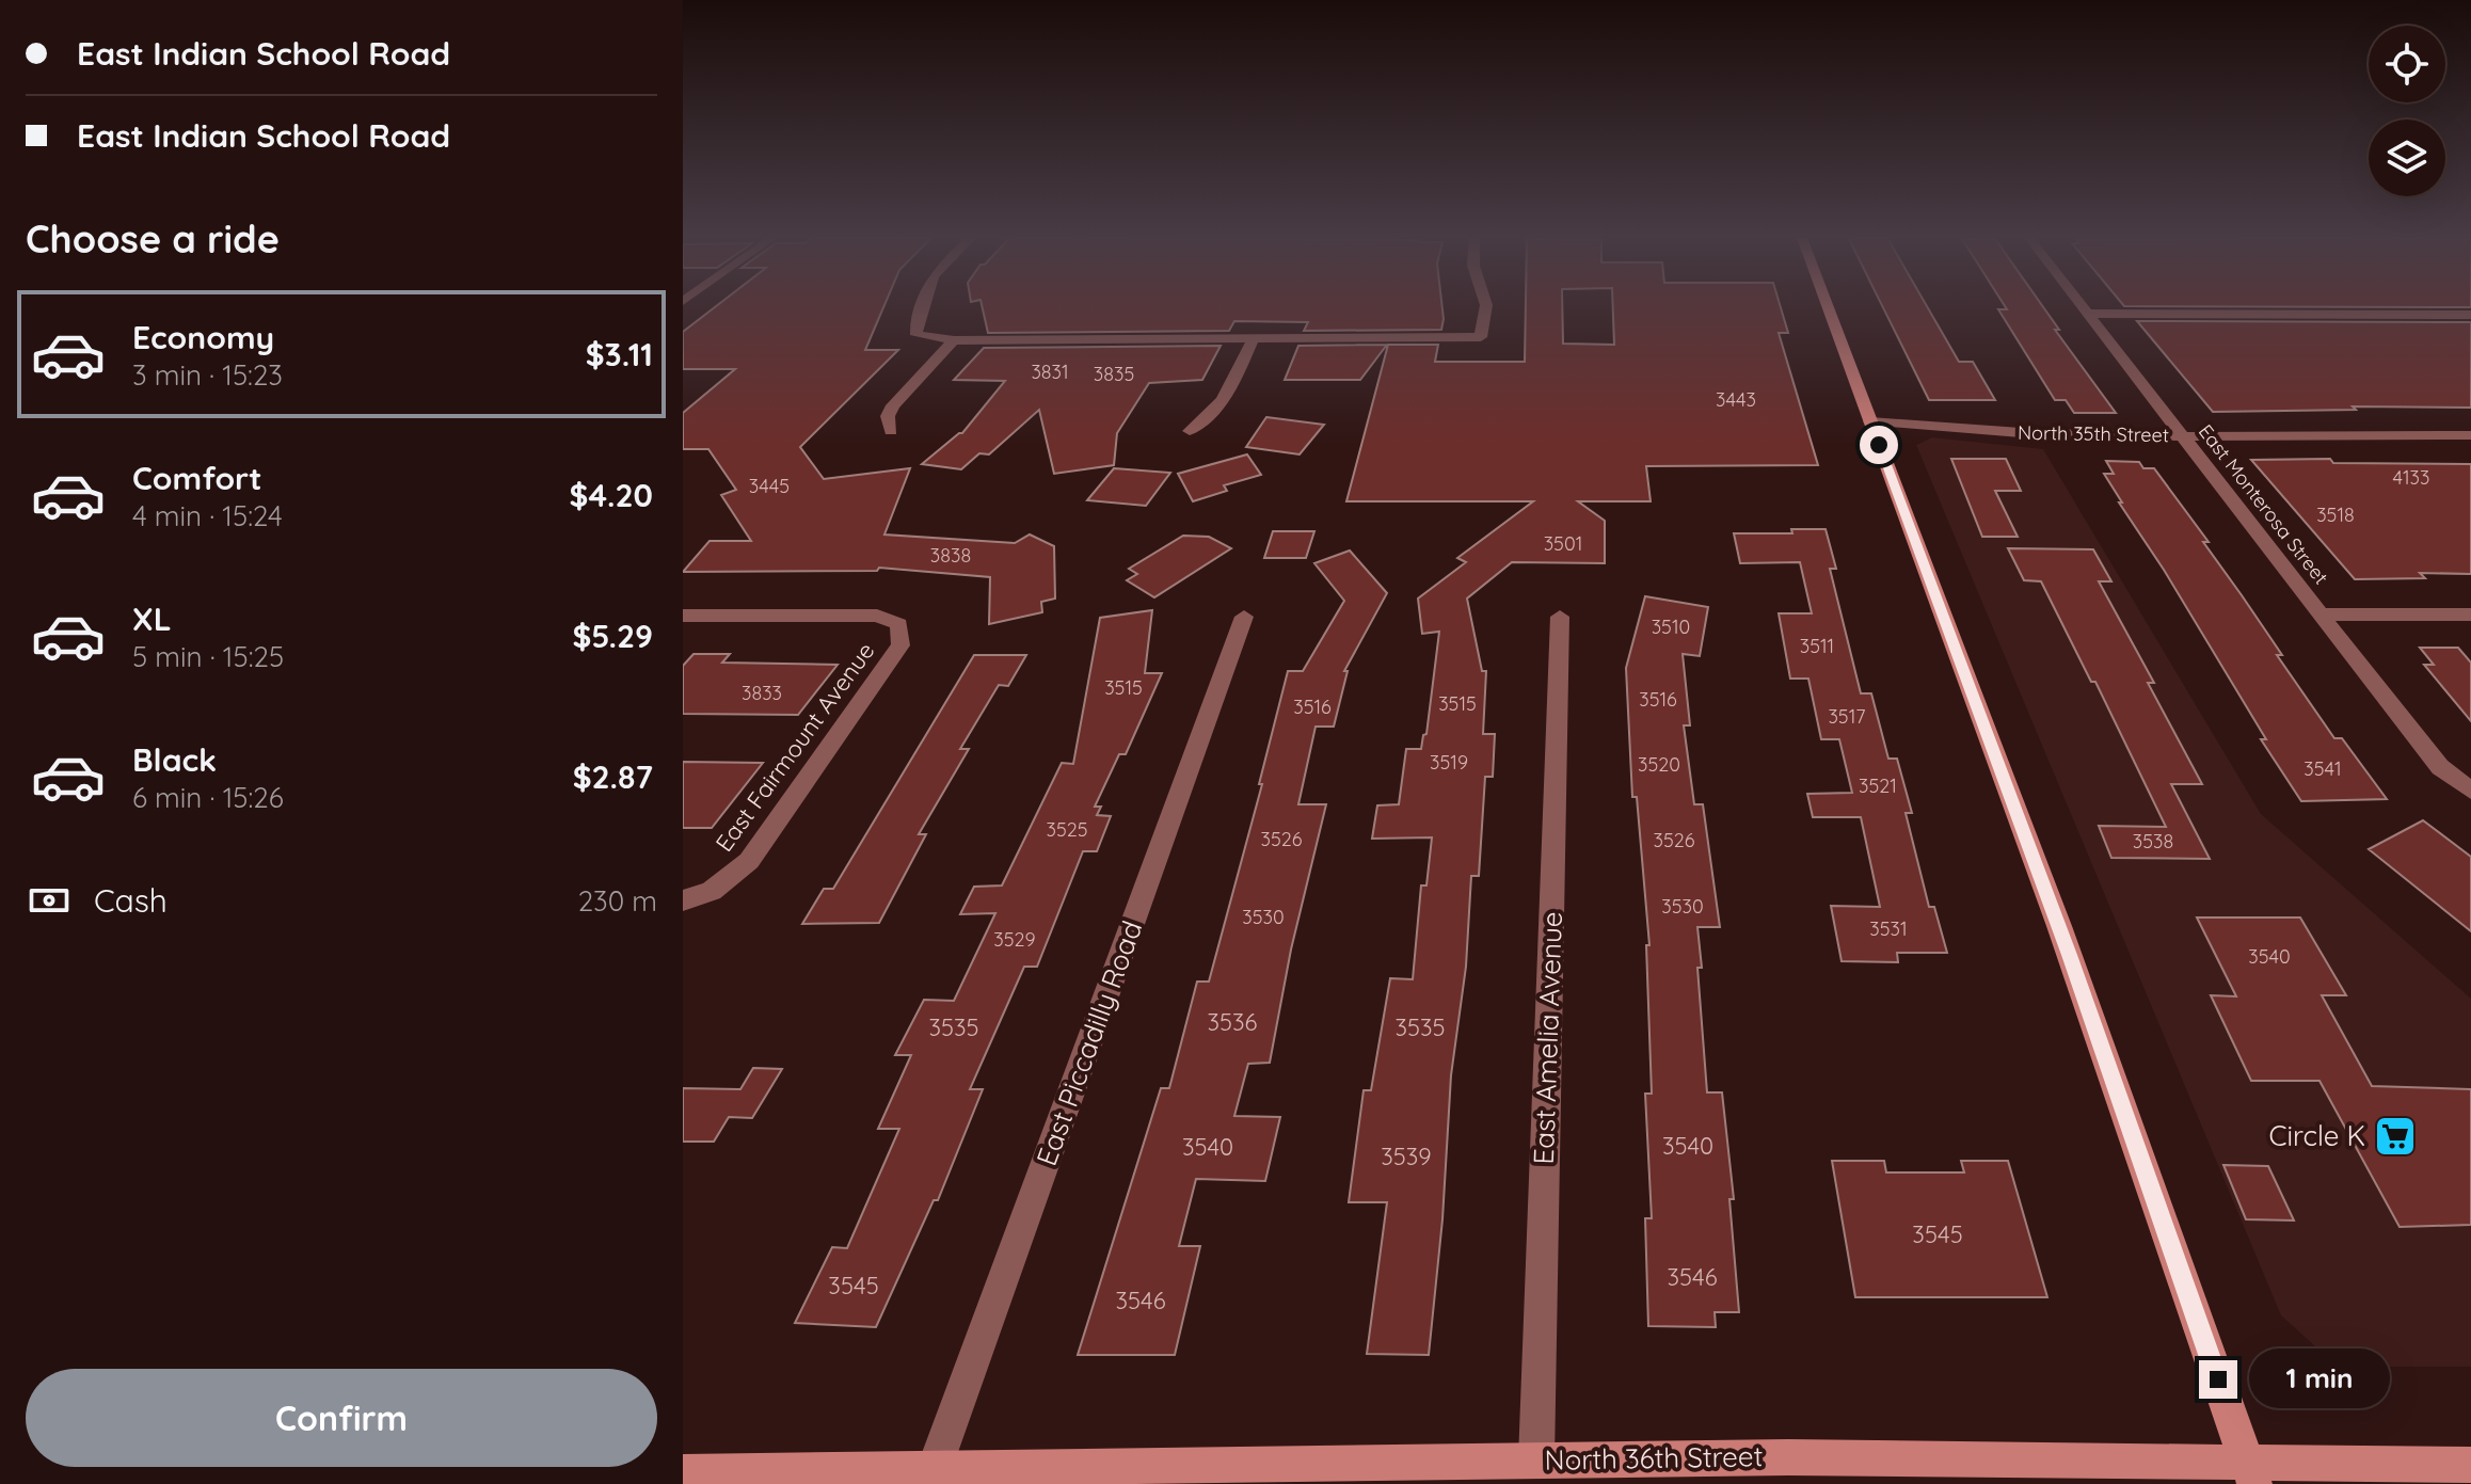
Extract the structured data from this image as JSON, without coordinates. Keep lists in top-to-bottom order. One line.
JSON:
{"streets":{"main road":["North 36th Street"],"street":["North 35th Street","East Monterosa Street","East Fairmount Avenue","East Amelia Avenue","East Piccadilly Road"]},"crossings":[["North 35th Street","East Monterosa Street"],["East Amelia Avenue","North 36th Street"],["East Piccadilly Road","North 36th Street"]],"places":{"supermarket":["Circle K"]},"house_numbers":["3831","3835","3443","4133","3445","3518","3501","3838","3510","3511","3515","3833","3516","3515","3516","3517","3519","3520","3541","3521","3525","3526","3526","3538","3530","3530","3531","3529","3540","3536","3535","3535","3540","3540","3539","3545","3546","3545","3546"],"page":{"banner":["East Indian School Road","East Indian School Road"],"heading":"Choose a ride","list":[{"name":"Economy","note":"3 min · 15:23","value":"$3.11"},{"name":"Comfort","note":"4 min · 15:24","value":"$4.20"},{"name":"XL","note":"5 min · 15:25","value":"$5.29"},{"name":"Black","note":"6 min · 15:26","value":"$2.87"}],"pay":["Cash","230 m"],"bubble":"1 min","buttons":"Confirm"}}
